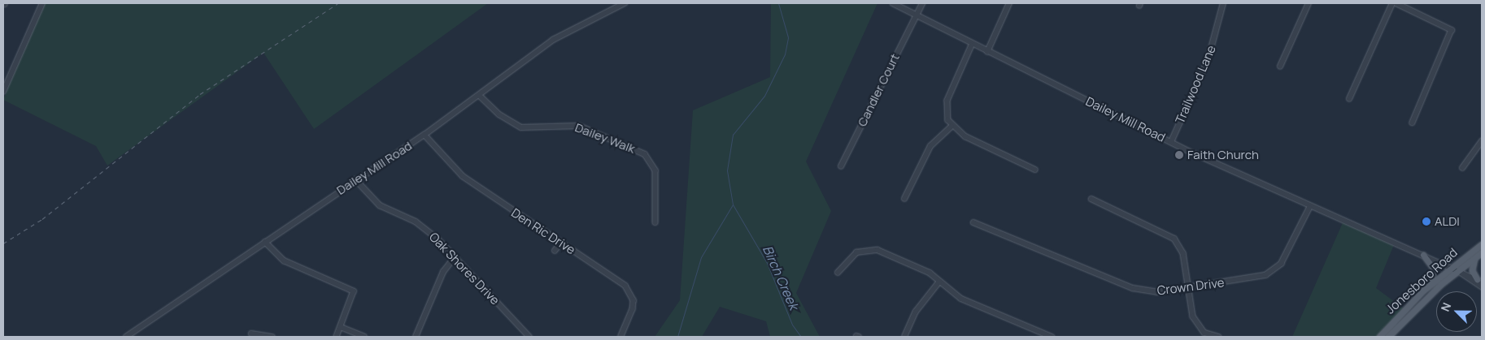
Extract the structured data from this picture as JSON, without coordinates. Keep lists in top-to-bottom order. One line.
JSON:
{"streets":{"main road":["Jonesboro Road"],"street":["Trailwood Lane","Candler Court","Dailey Mill Road","Dailey Walk","Den Ric Drive","Oak Shores Drive","Crown Drive"]},"crossings":[["Trailwood Lane","Dailey Mill Road"],["Candler Court","Dailey Mill Road"],["Dailey Mill Road","Dailey Walk"],["Dailey Mill Road","Den Ric Drive"],["Dailey Mill Road","Oak Shores Drive"],["Dailey Mill Road","Jonesboro Road"],["Dailey Mill Road","Crown Drive"]],"water":["Birch Creek"],"places":["Faith Church","ALDI"],"north":"top left"}
